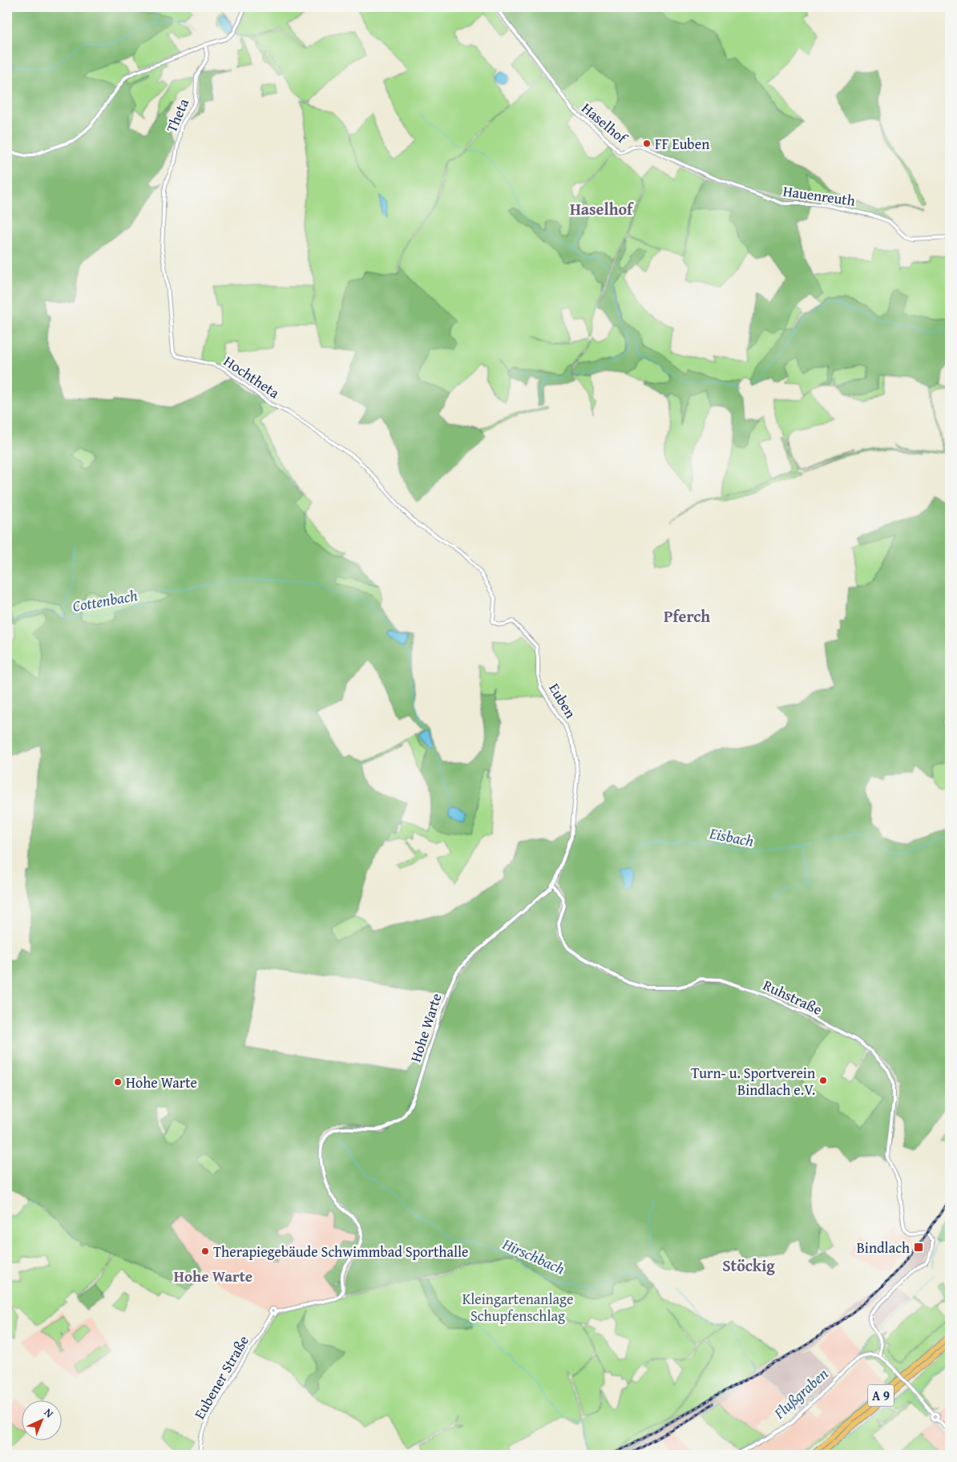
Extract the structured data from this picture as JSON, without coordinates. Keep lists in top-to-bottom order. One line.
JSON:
{"streets":{"highway":["A 9"],"street":["Theta","Haselhof","Hauenreuth","Hochtheta","Euben","Ruhstraße","Hohe Warte","Eubener Straße"]},"crossings":[["Theta","Hochtheta"],["Haselhof","Hauenreuth"],["Hochtheta","Euben"],["Euben","Ruhstraße"],["Euben","Hohe Warte"],["Hohe Warte","Eubener Straße"]],"districts":["Haselhof","Pferch","Stöckig","Hohe Warte"],"water":["Cottenbach","Eisbach","Hirschbach","Flußgraben"],"parks":["Kleingartenanlage Schupfenschlag"],"places":{"other":["FF Euben","Turn- u. Sportverein Bindlach e.V.","Hohe Warte","Therapiegebäude Schwimmbad Sporthalle"],"transit":["Bindlach"]},"north":"top right"}
